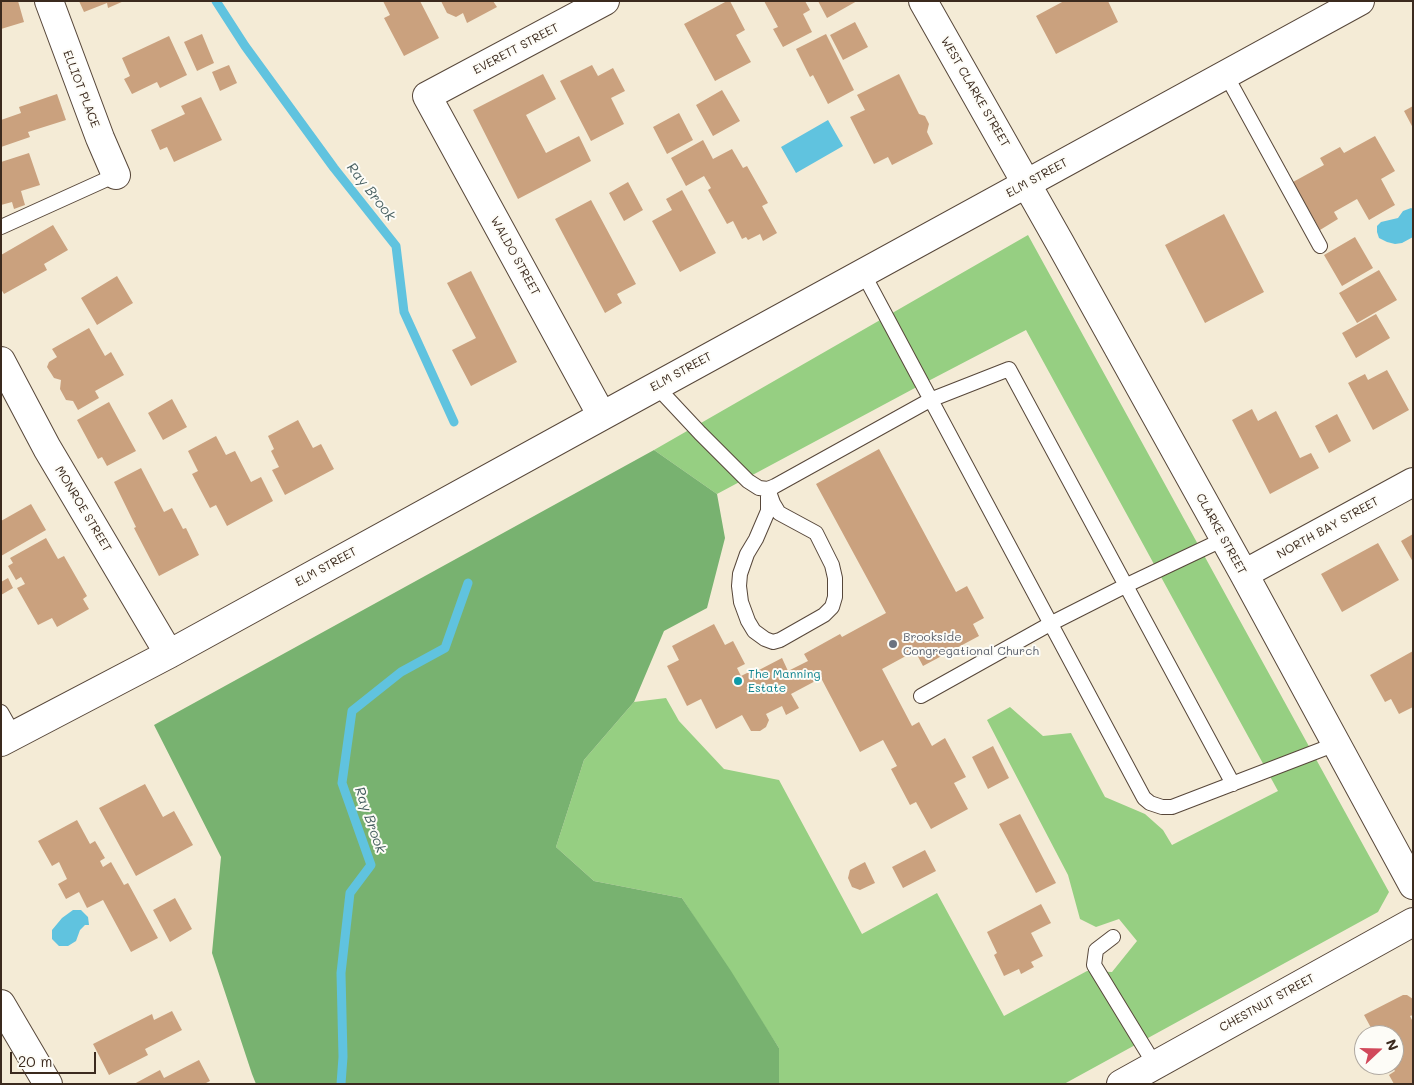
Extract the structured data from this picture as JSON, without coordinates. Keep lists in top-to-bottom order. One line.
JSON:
{"streets":{"street":["EVERETT STREET","ELLIOT PLACE","WEST CLARKE STREET","ELM STREET","WALDO STREET","MONROE STREET","NORTH BAY STREET","CLARKE STREET","CHESTNUT STREET"]},"crossings":[["EVERETT STREET","WALDO STREET"],["WEST CLARKE STREET","ELM STREET"],["WEST CLARKE STREET","CLARKE STREET"],["ELM STREET","WALDO STREET"],["ELM STREET","MONROE STREET"],["ELM STREET","CLARKE STREET"],["NORTH BAY STREET","CLARKE STREET"]],"water":["Ray Brook"],"places":["Brookside Congregational Church","The Manning Estate"],"scale_bar":"20 m","north":"right"}
